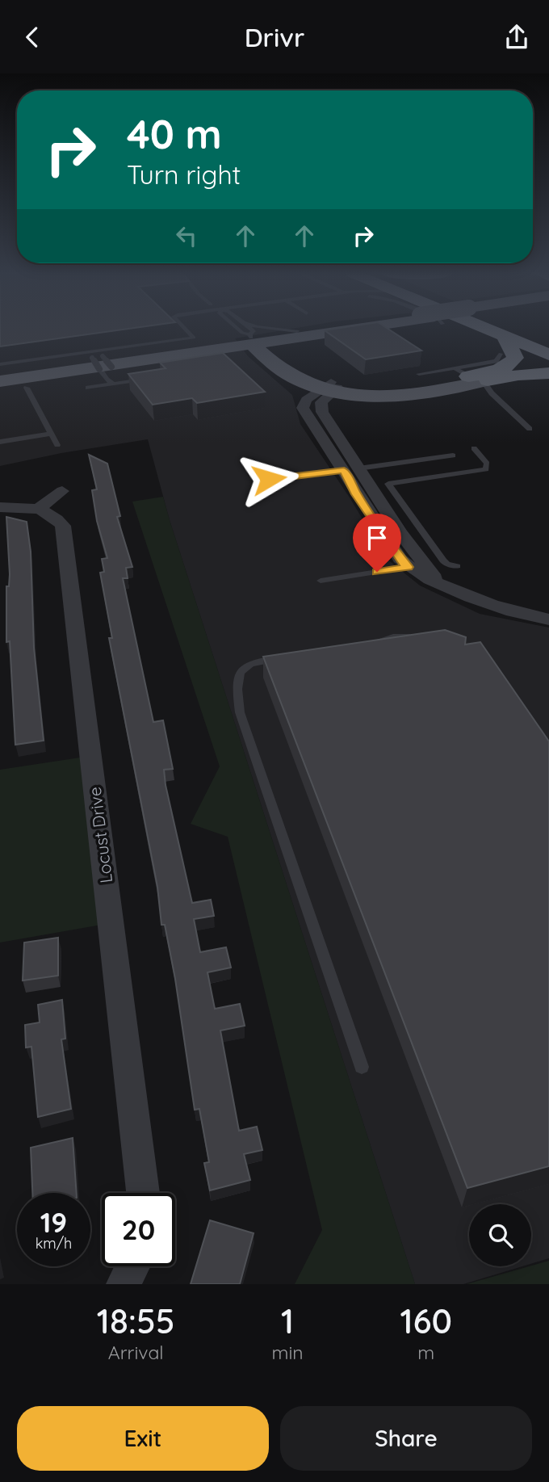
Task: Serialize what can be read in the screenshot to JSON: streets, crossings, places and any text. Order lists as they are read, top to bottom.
{
  "streets": {
    "street": ["Locust Drive"]
  },
  "page": {
    "header": "Drivr",
    "turn": ["40 m", "Turn right"],
    "speed": "19 km/h",
    "limit": "20",
    "eta": [
      "18:55",
      "Arrival",
      "1",
      "min",
      "160",
      "m"
    ],
    "buttons": ["Exit", "Share"]
  }
}
